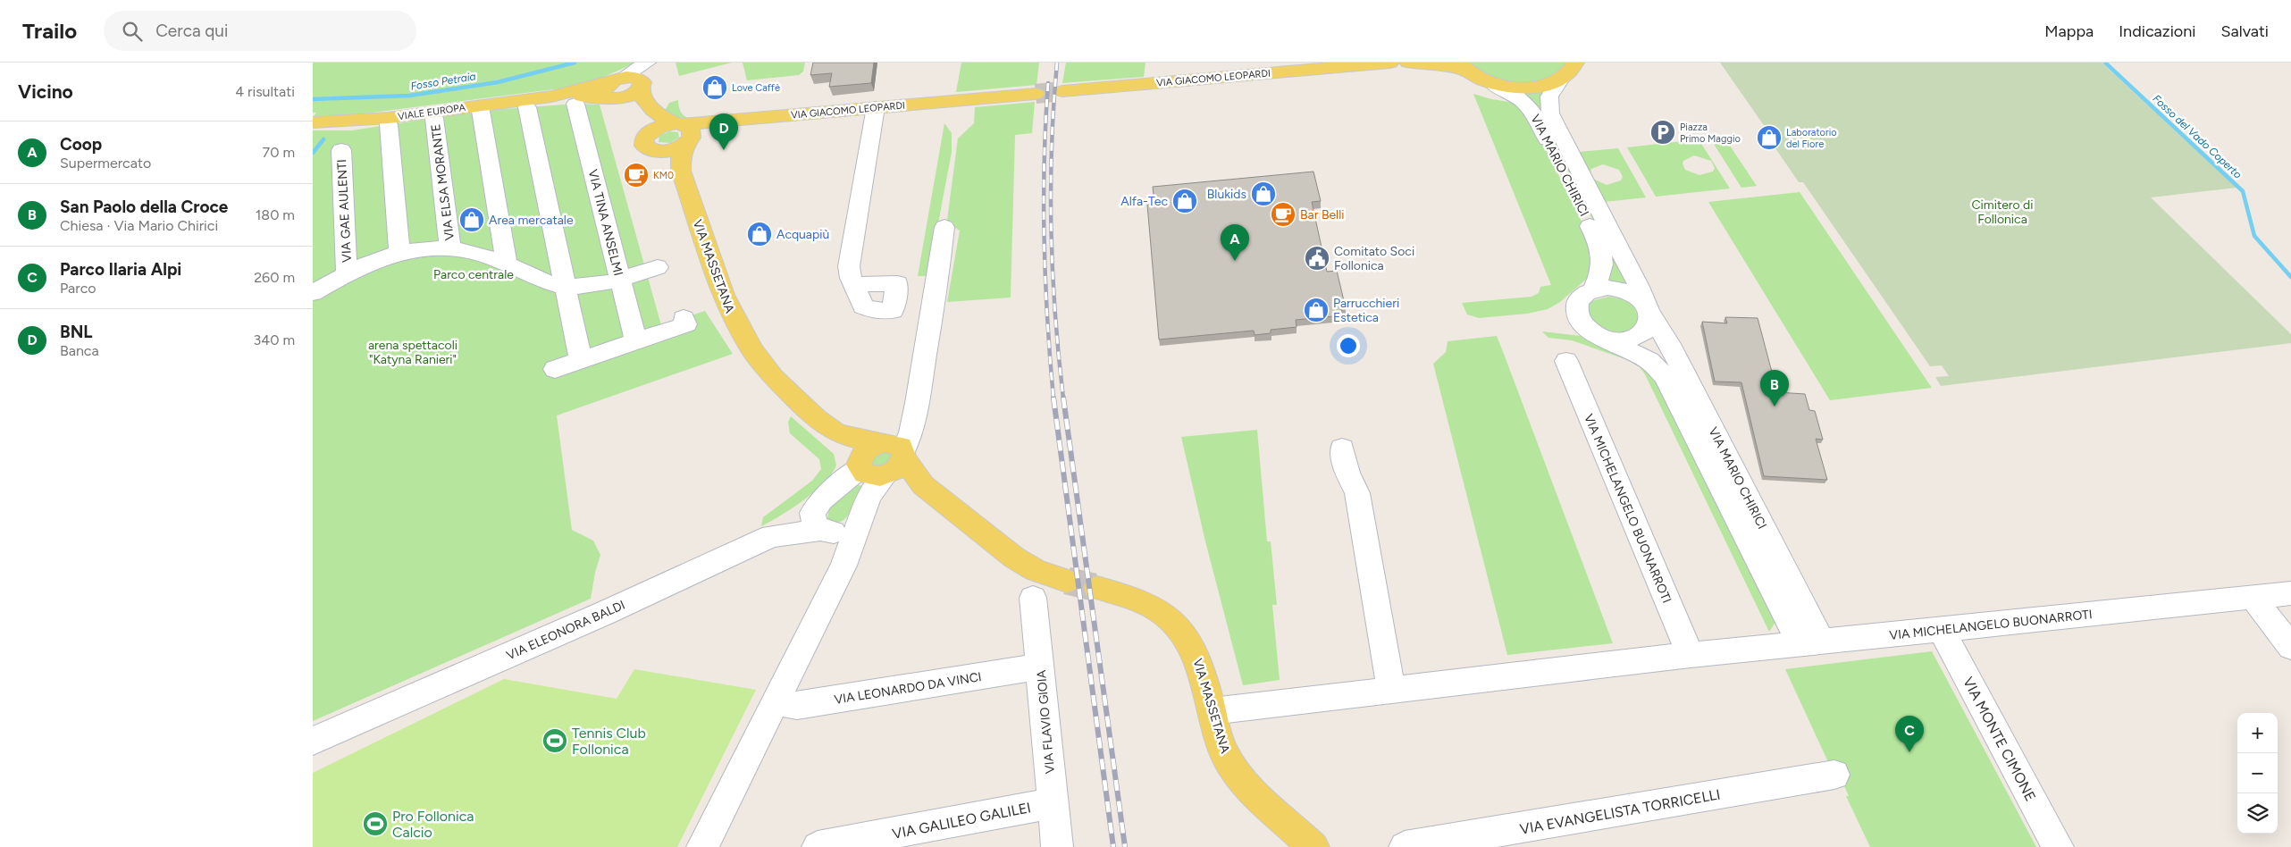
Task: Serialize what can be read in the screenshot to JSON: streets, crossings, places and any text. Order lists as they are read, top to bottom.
{
  "streets": {
    "main road": ["VIA GIACOMO LEOPARDI", "VIALE EUROPA", "VIA MASSETANA"],
    "street": [
      "VIA MARIO CHIRICI",
      "VIA ELSA MORANTE",
      "VIA GAE AULENTI",
      "VIA TINA ANSELMI",
      "VIA MICHELANGELO BUONARROTI",
      "VIA ELEONORA BALDI",
      "VIA LEONARDO DA VINCI",
      "VIA FLAVIO GIOIA",
      "VIA MONTE CIMONE",
      "VIA EVANGELISTA TORRICELLI",
      "VIA GALILEO GALILEI"
    ]
  },
  "crossings": [
    ["VIA GIACOMO LEOPARDI", "VIA MASSETANA"],
    ["VIA MARIO CHIRICI", "VIA MICHELANGELO BUONARROTI"],
    ["VIA MASSETANA", "VIA MICHELANGELO BUONARROTI"],
    ["VIA MICHELANGELO BUONARROTI", "VIA MONTE CIMONE"],
    ["VIA LEONARDO DA VINCI", "VIA FLAVIO GIOIA"],
    ["VIA FLAVIO GIOIA", "VIA GALILEO GALILEI"]
  ],
  "water": ["Fosso Petraia", "Fosso del Vado Coperto"],
  "parks": ["Cimitero di Follonica", "Parco centrale", "arena spettacoli \"Katyna Ranieri\""],
  "places": {
    "shop": [
      "Love Caffè",
      "Laboratorio del Fiore",
      "Blukids",
      "Alfa-Tec",
      "Area mercatale",
      "Acquapiù",
      "Parrucchieri Estetica"
    ],
    "parking": ["Piazza Primo Maggio"],
    "cafe": ["KM0", "Bar Belli"],
    "public building": ["Comitato Soci Follonica"],
    "sports": ["Tennis Club Follonica", "Pro Follonica Calcio"]
  },
  "page": {
    "header": "Trailo",
    "search": "Cerca qui",
    "nav": ["Mappa", "Indicazioni", "Salvati"],
    "heading": ["Vicino", "4 risultati"],
    "pins": [
      "D",
      "A",
      "B",
      "C"
    ],
    "list": [
      {
        "mark": "A",
        "name": "Coop",
        "note": "Supermercato",
        "value": "70 m"
      },
      {
        "mark": "B",
        "name": "San Paolo della Croce",
        "note": "Chiesa · Via Mario Chirici",
        "value": "180 m"
      },
      {
        "mark": "C",
        "name": "Parco Ilaria Alpi",
        "note": "Parco",
        "value": "260 m"
      },
      {
        "mark": "D",
        "name": "BNL",
        "note": "Banca",
        "value": "340 m"
      }
    ],
    "map_buttons": ["+", "−"]
  }
}
